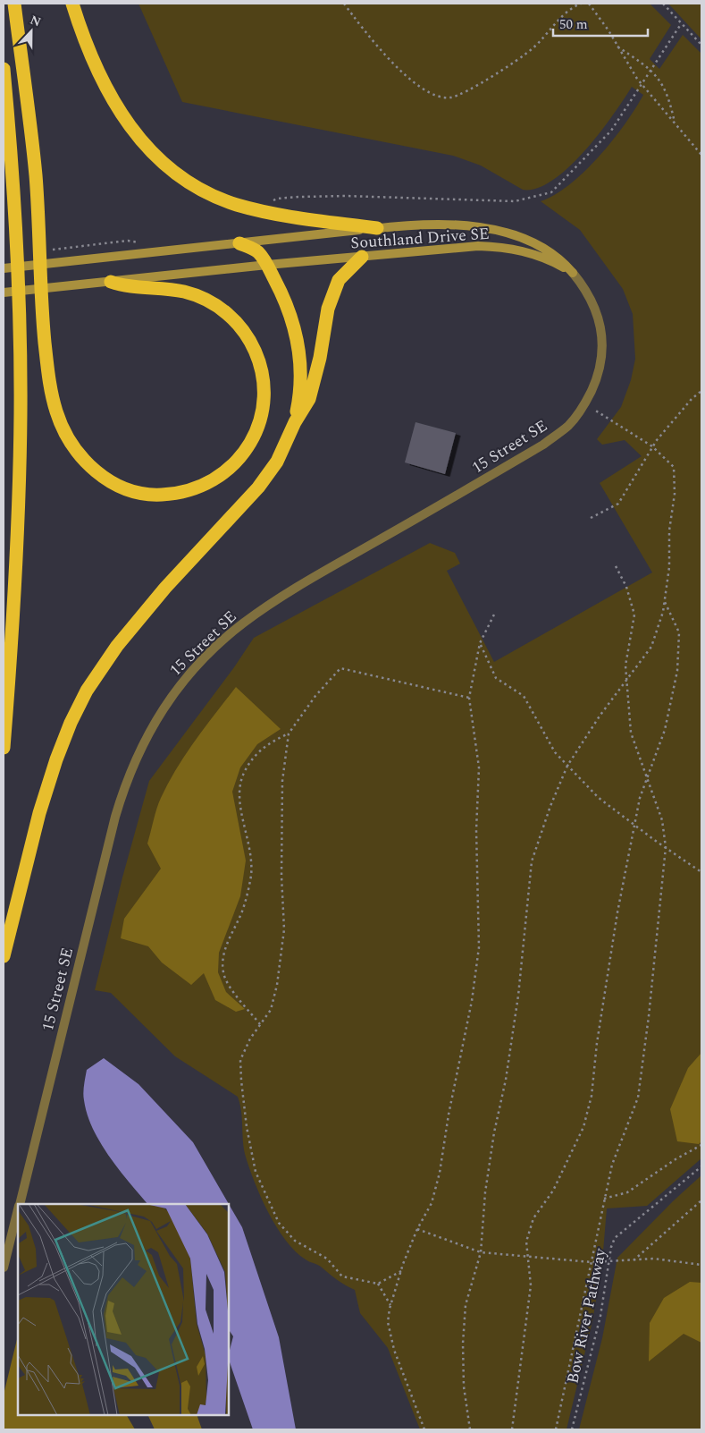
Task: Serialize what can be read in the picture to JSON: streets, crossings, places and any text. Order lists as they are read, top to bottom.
{
  "streets": {
    "main road": ["Southland Drive SE"],
    "street": ["15 Street SE"],
    "path": ["Bow River Pathway"]
  },
  "crossings": [
    ["Southland Drive SE", "15 Street SE"]
  ],
  "scale_bar": "50 m",
  "north": "top"
}
